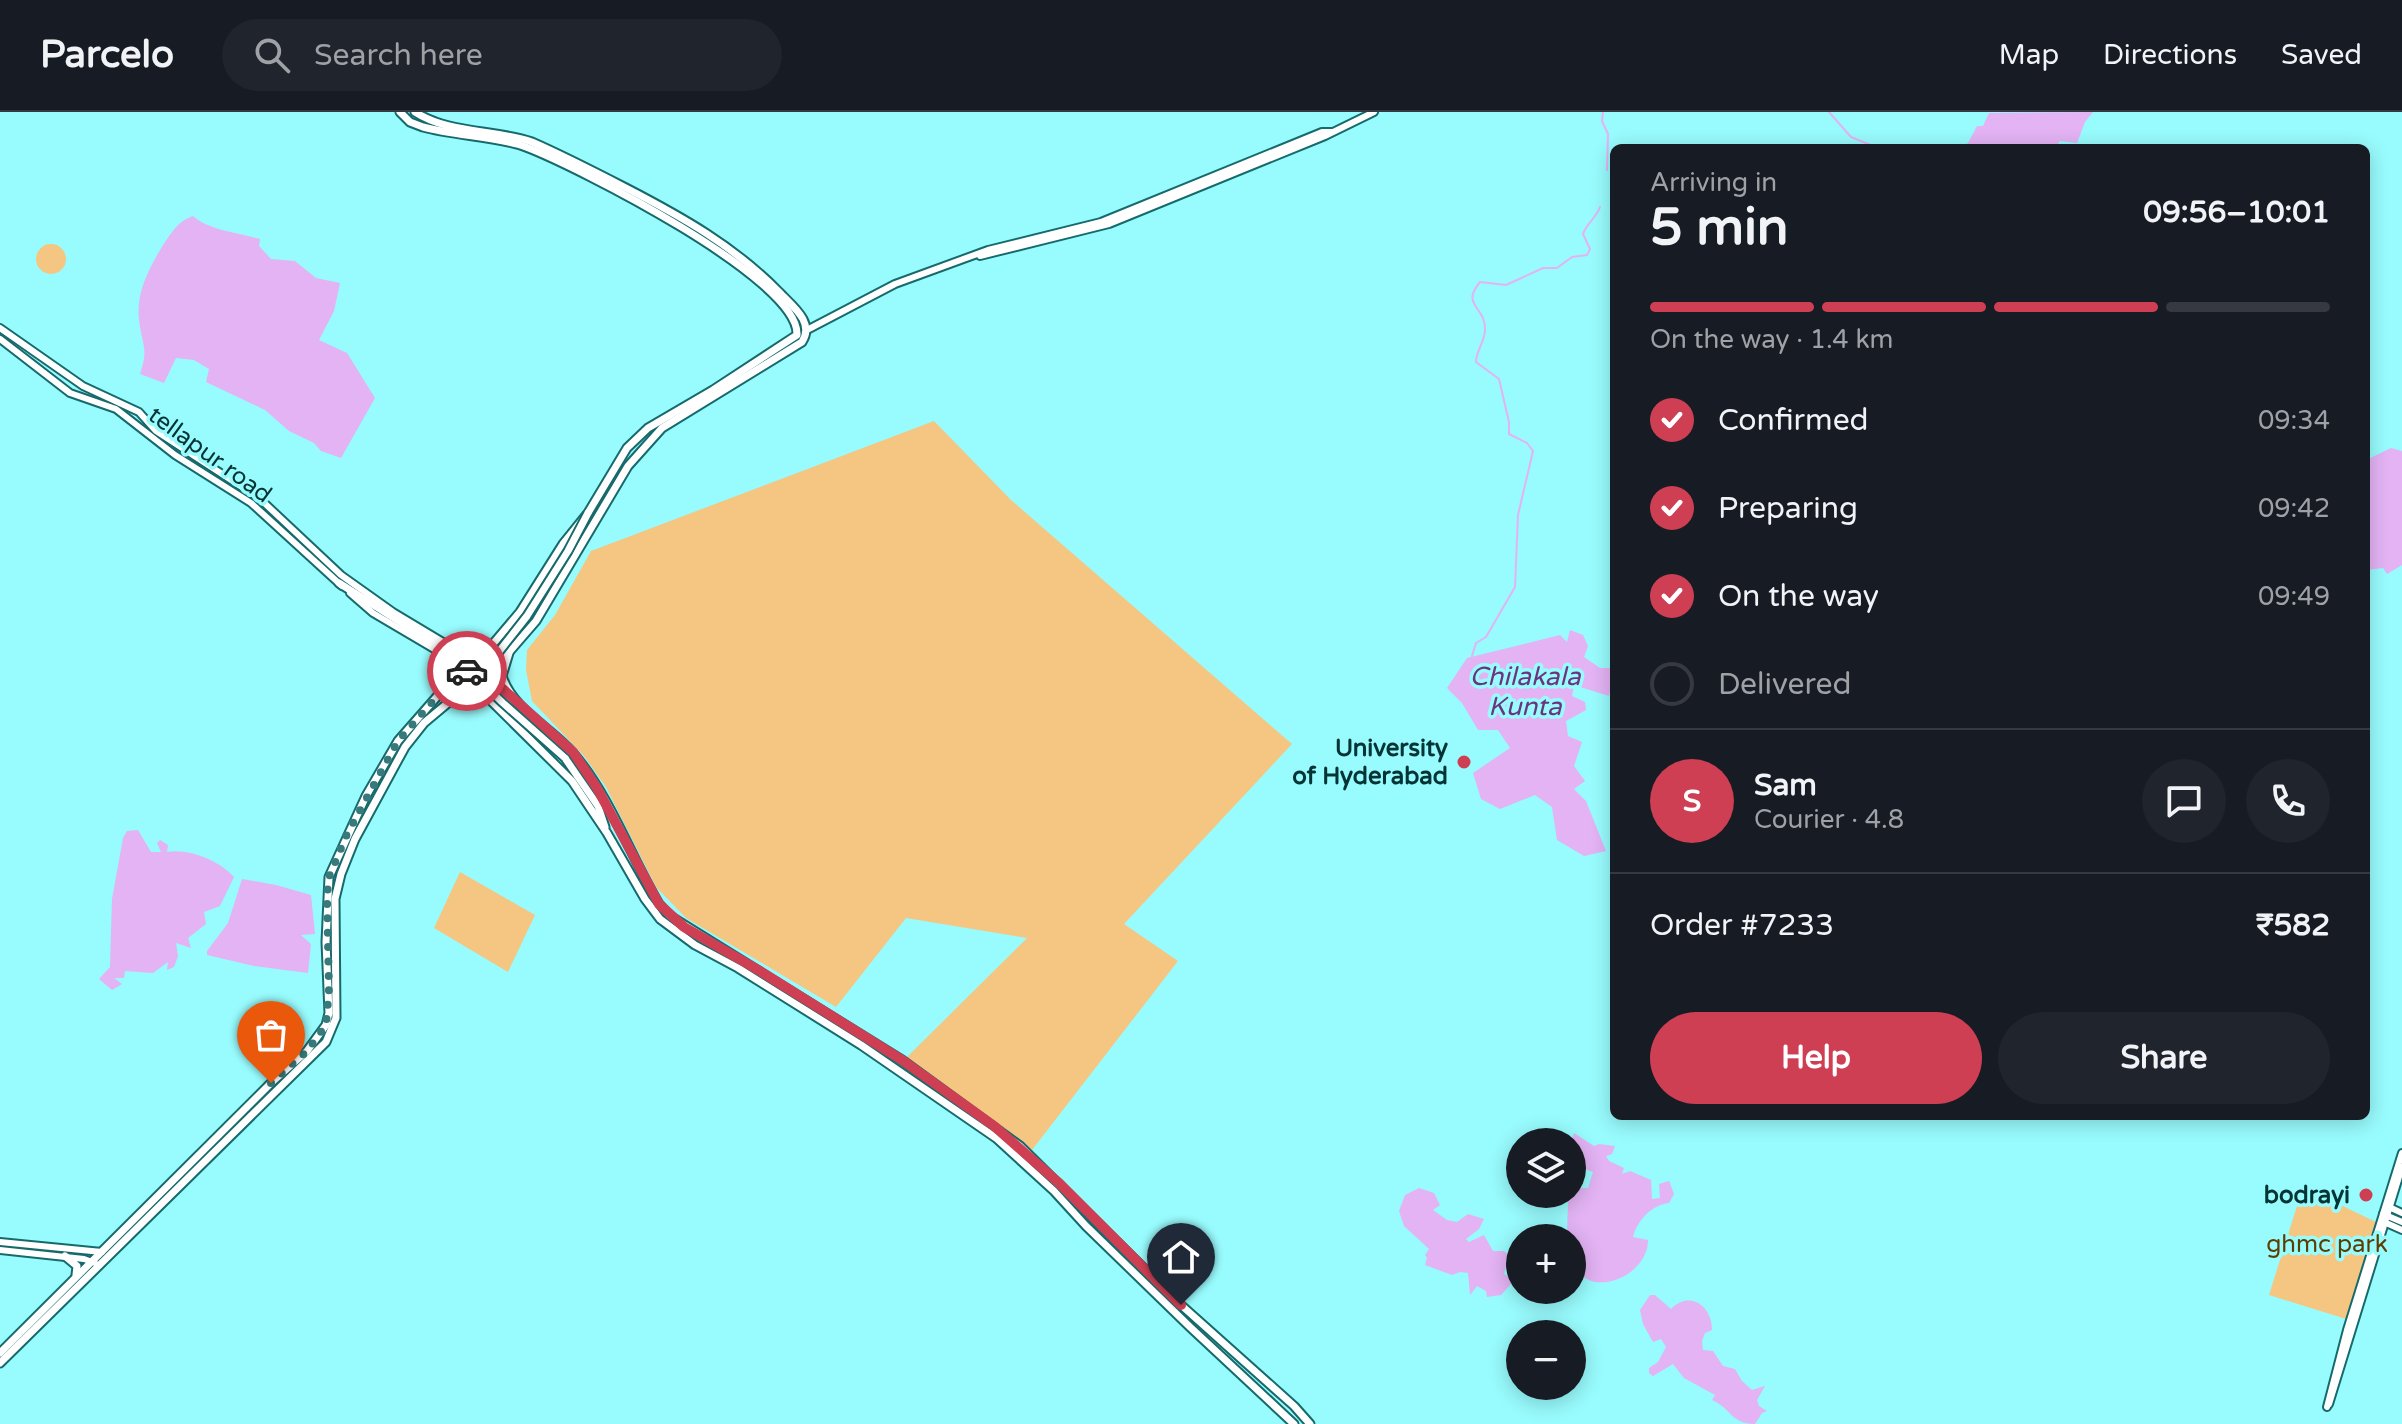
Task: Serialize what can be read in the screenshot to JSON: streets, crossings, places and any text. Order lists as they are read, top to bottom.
{
  "streets": {
    "street": ["tellapur road"]
  },
  "water": ["Chilakala Kunta"],
  "parks": ["ghmc park"],
  "places": ["University of Hyderabad", "bodrayi"],
  "page": {
    "header": "Parcelo",
    "search": "Search here",
    "nav": ["Map", "Directions", "Saved"],
    "heading": ["5 min", "Arriving in", "09:56–10:01"],
    "panel": [
      "Sam",
      "Courier · 4.8",
      "Order #7233",
      "₹582"
    ],
    "bar": "On the way · 1.4 km",
    "list": [
      ["Confirmed", "09:34"],
      ["Preparing", "09:42"],
      ["On the way", "09:49"],
      "Delivered"
    ],
    "round": "S",
    "buttons": ["Help", "Share"],
    "map_buttons": ["+", "−"]
  }
}
